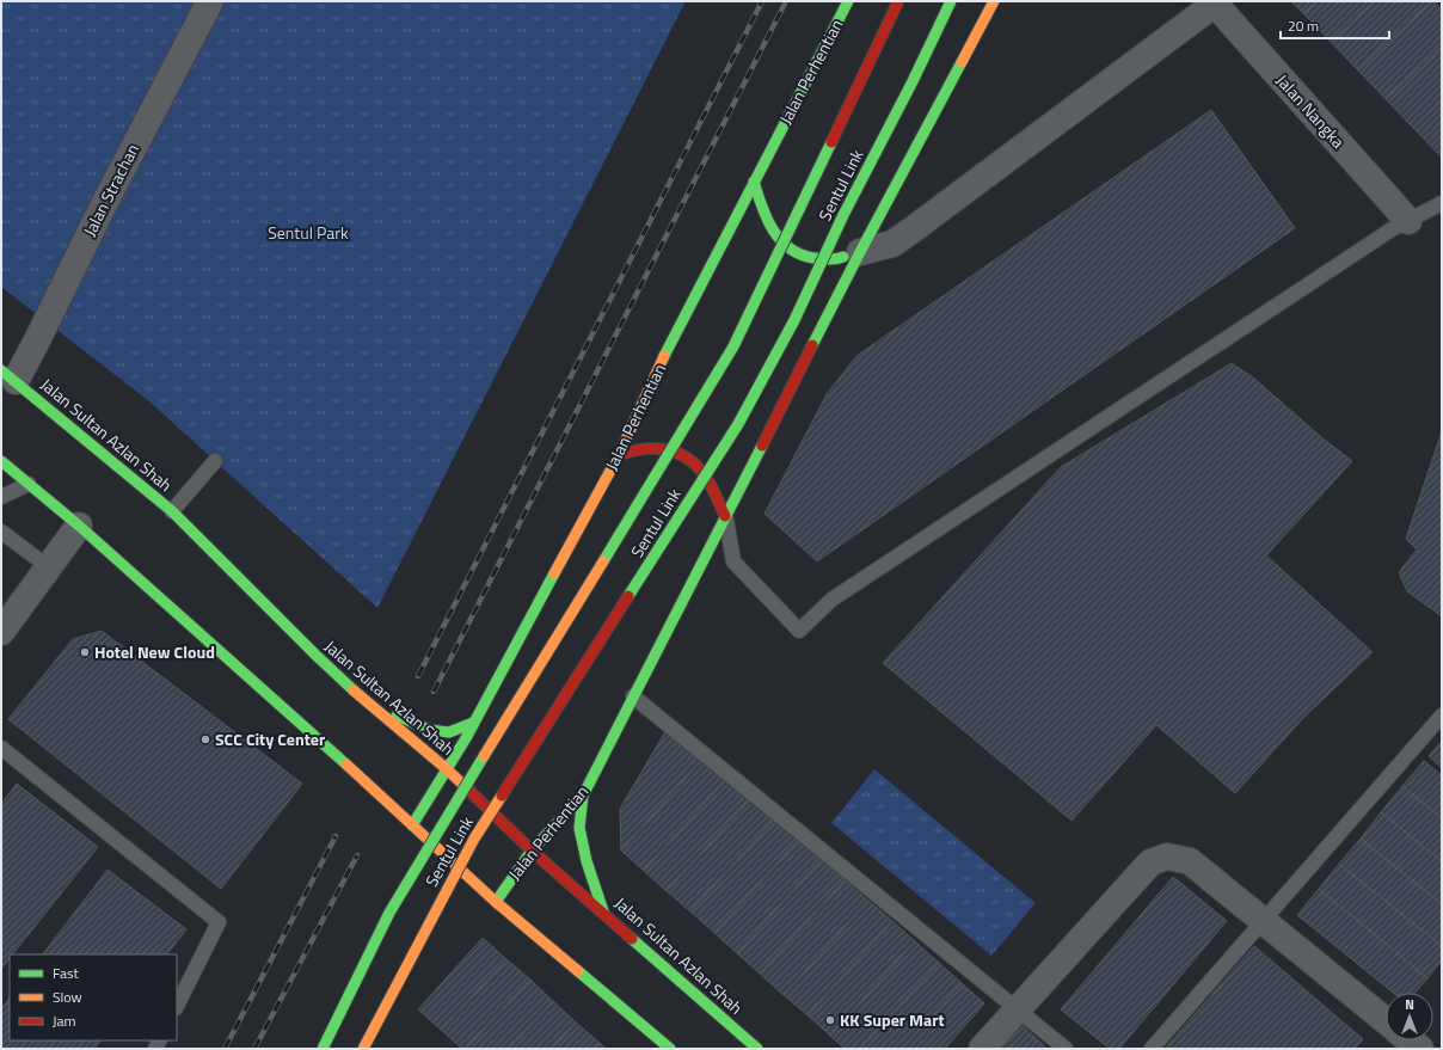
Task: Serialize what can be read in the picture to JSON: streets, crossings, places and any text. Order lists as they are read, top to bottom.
{
  "streets": {
    "main road": ["Jalan Perhentian", "Sentul Link", "Jalan Sultan Azlan Shah"],
    "street": ["Jalan Nangka", "Jalan Strachan"]
  },
  "crossings": [
    ["Jalan Perhentian", "Jalan Sultan Azlan Shah"],
    ["Jalan Strachan", "Jalan Sultan Azlan Shah"]
  ],
  "parks": ["Sentul Park"],
  "places": ["Hotel New Cloud", "SCC City Center", "KK Super Mart"],
  "legend": ["Fast", "Slow", "Jam"],
  "scale_bar": "20 m",
  "north": "top"
}
